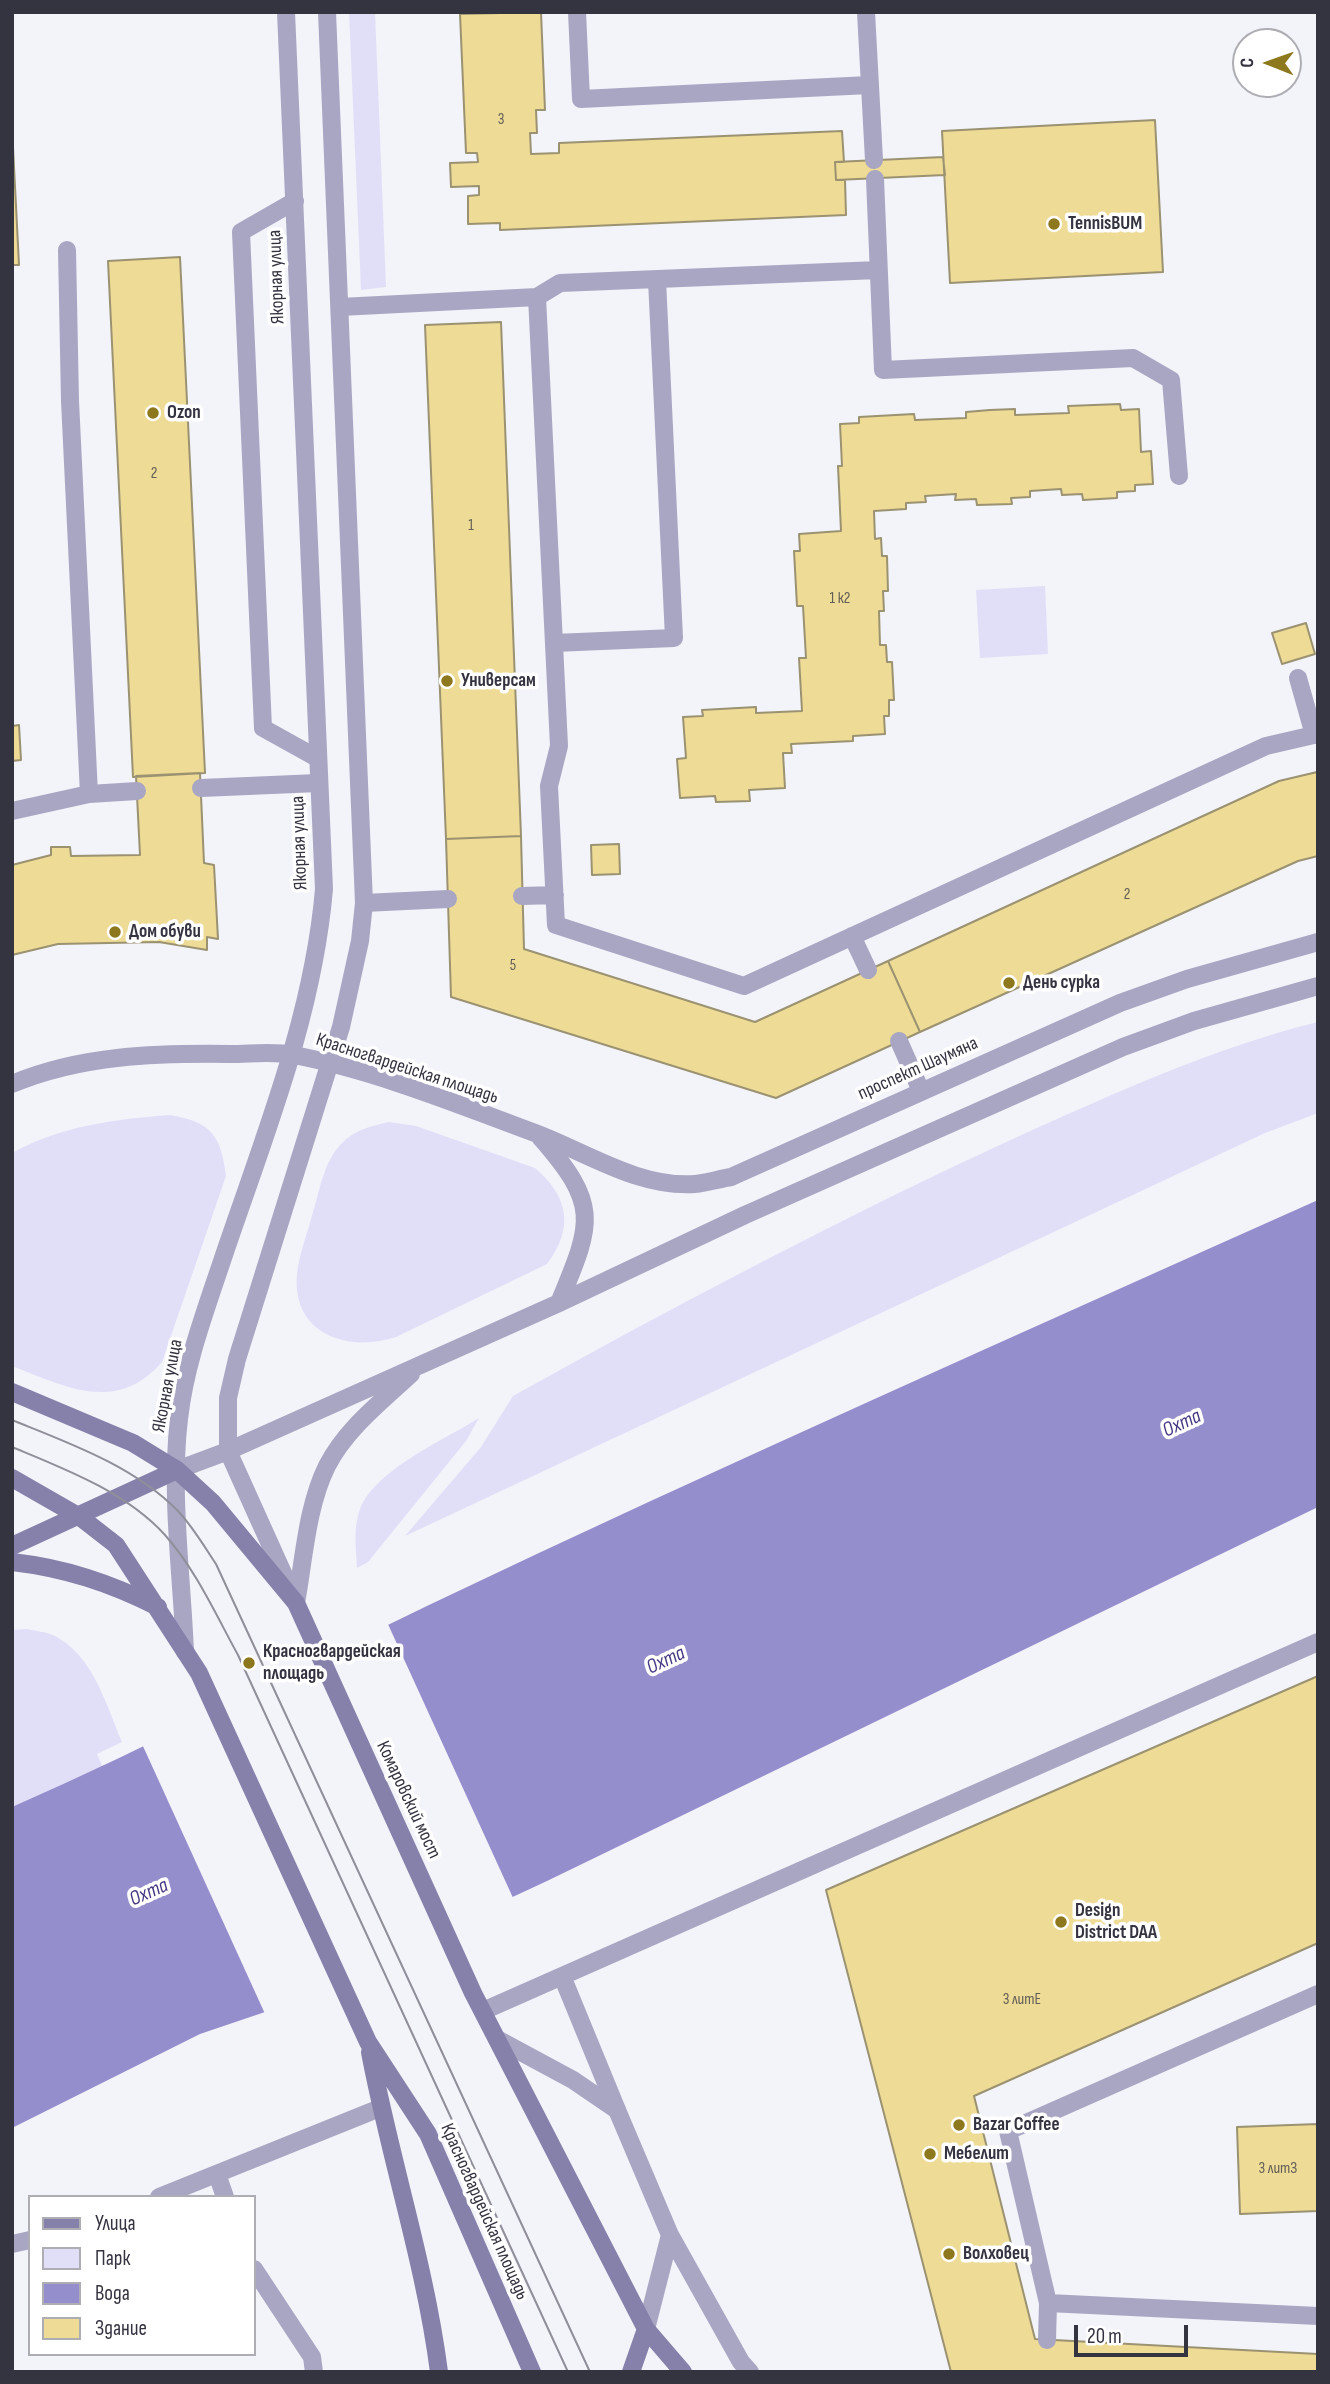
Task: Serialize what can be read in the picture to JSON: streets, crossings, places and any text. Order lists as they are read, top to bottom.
{
  "streets": {
    "main road": ["Красногвардейская площадь", "Комаровский мост"],
    "street": ["Якорная улица", "проспект Шаумяна"]
  },
  "crossings": [
    ["Якорная улица", "Красногвардейская площадь"],
    ["Якорная улица", "Комаровский мост"],
    ["Красногвардейская площадь", "проспект Шаумяна"]
  ],
  "water": ["Охта"],
  "places": [
    "TennisBUM",
    "Ozon",
    "Универсам",
    "Дом обуви",
    "День сурка",
    "Красногвардейская площадь",
    "Design District DAA",
    "Bazar Coffee",
    "Мебелит",
    "Волховец"
  ],
  "house_numbers": [
    "3",
    "2",
    "1",
    "1 к2",
    "2",
    "5",
    "3 литЕ",
    "3 литЗ"
  ],
  "legend": [
    "Улица",
    "Парк",
    "Вода",
    "Здание"
  ],
  "scale_bar": "20 m",
  "north": "left"
}
